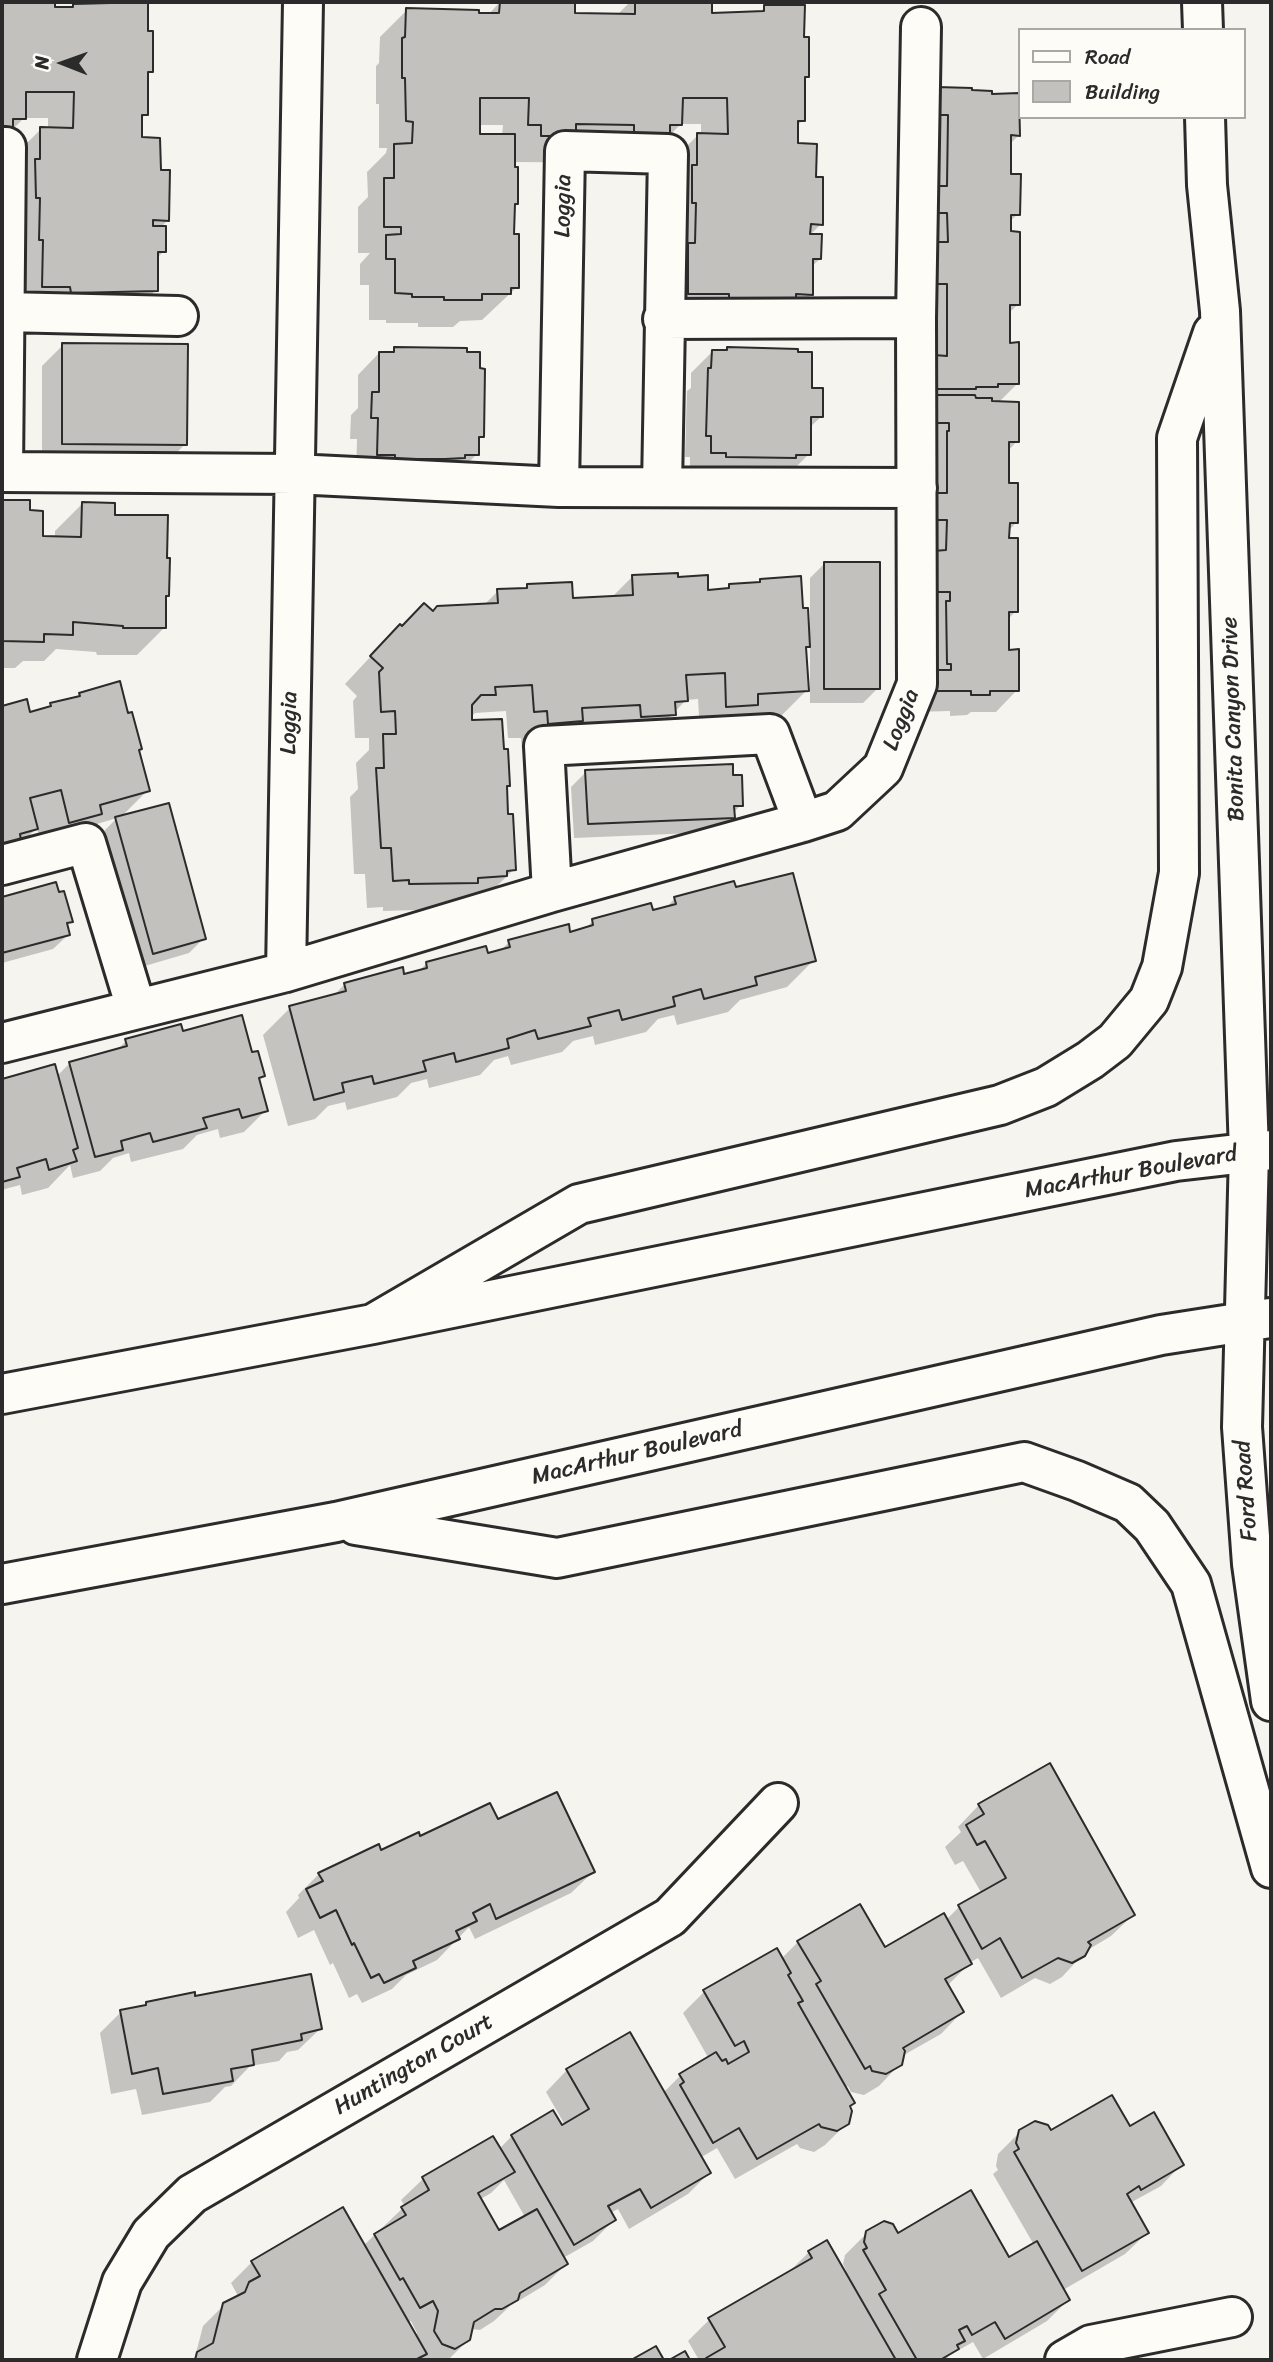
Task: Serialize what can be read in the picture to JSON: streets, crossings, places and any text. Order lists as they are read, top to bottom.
{
  "streets": {
    "main road": [
      "Loggia",
      "Bonita Canyon Drive",
      "MacArthur Boulevard",
      "Ford Road",
      "Huntington Court"
    ]
  },
  "crossings": [
    ["Bonita Canyon Drive", "MacArthur Boulevard"],
    ["Bonita Canyon Drive", "Ford Road"],
    ["MacArthur Boulevard", "Ford Road"]
  ],
  "legend": ["Road", "Building"],
  "north": "left"
}
